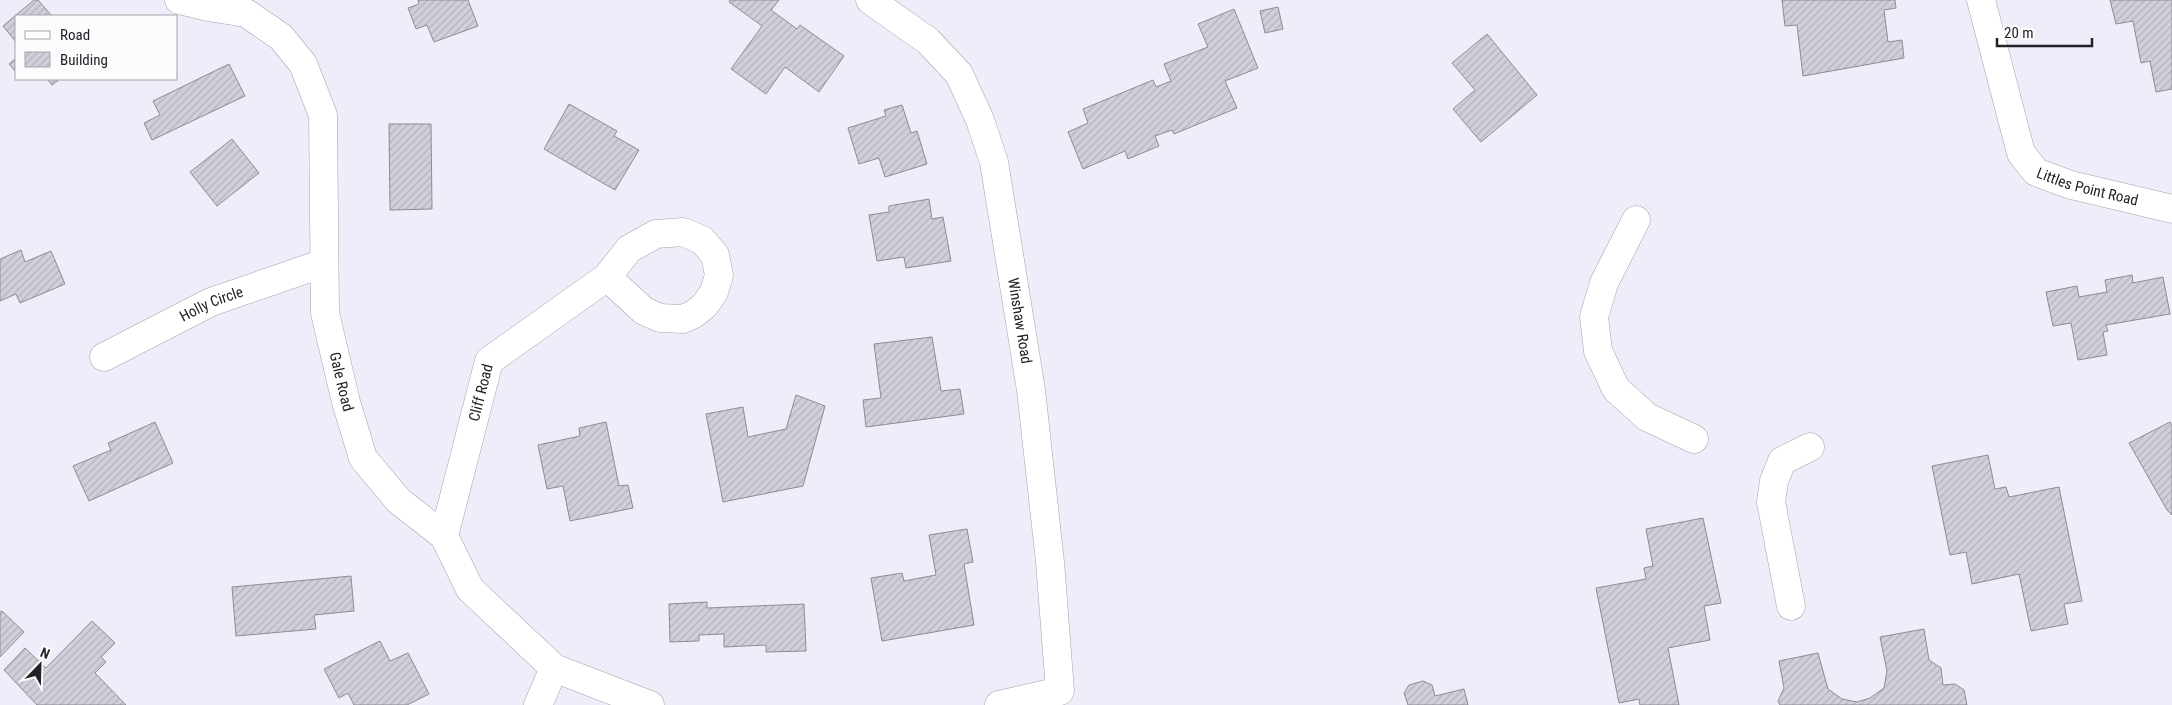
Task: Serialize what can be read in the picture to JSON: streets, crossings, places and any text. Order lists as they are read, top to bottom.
{
  "streets": {
    "street": [
      "Littles Point Road",
      "Holly Circle",
      "Winshaw Road",
      "Gale Road",
      "Cliff Road"
    ]
  },
  "crossings": [
    ["Holly Circle", "Gale Road"],
    ["Gale Road", "Cliff Road"]
  ],
  "legend": ["Road", "Building"],
  "scale_bar": "20 m",
  "north": "top right"
}
